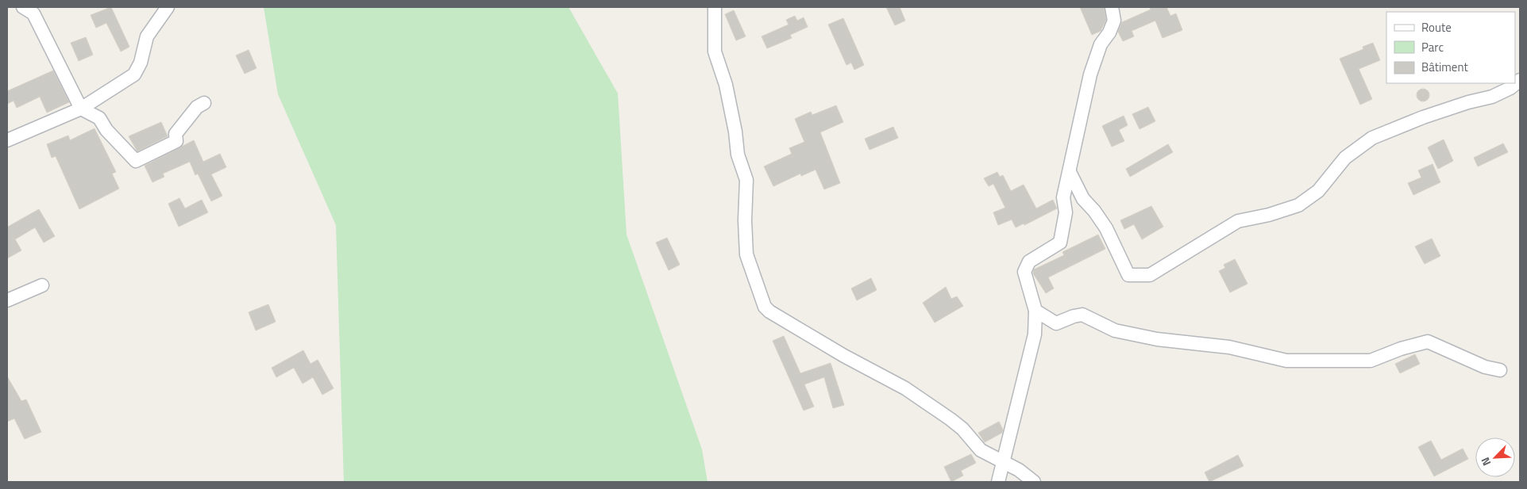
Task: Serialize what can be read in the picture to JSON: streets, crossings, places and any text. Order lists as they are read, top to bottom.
{
  "legend": ["Route", "Parc", "Bâtiment"],
  "north": "bottom left"
}
